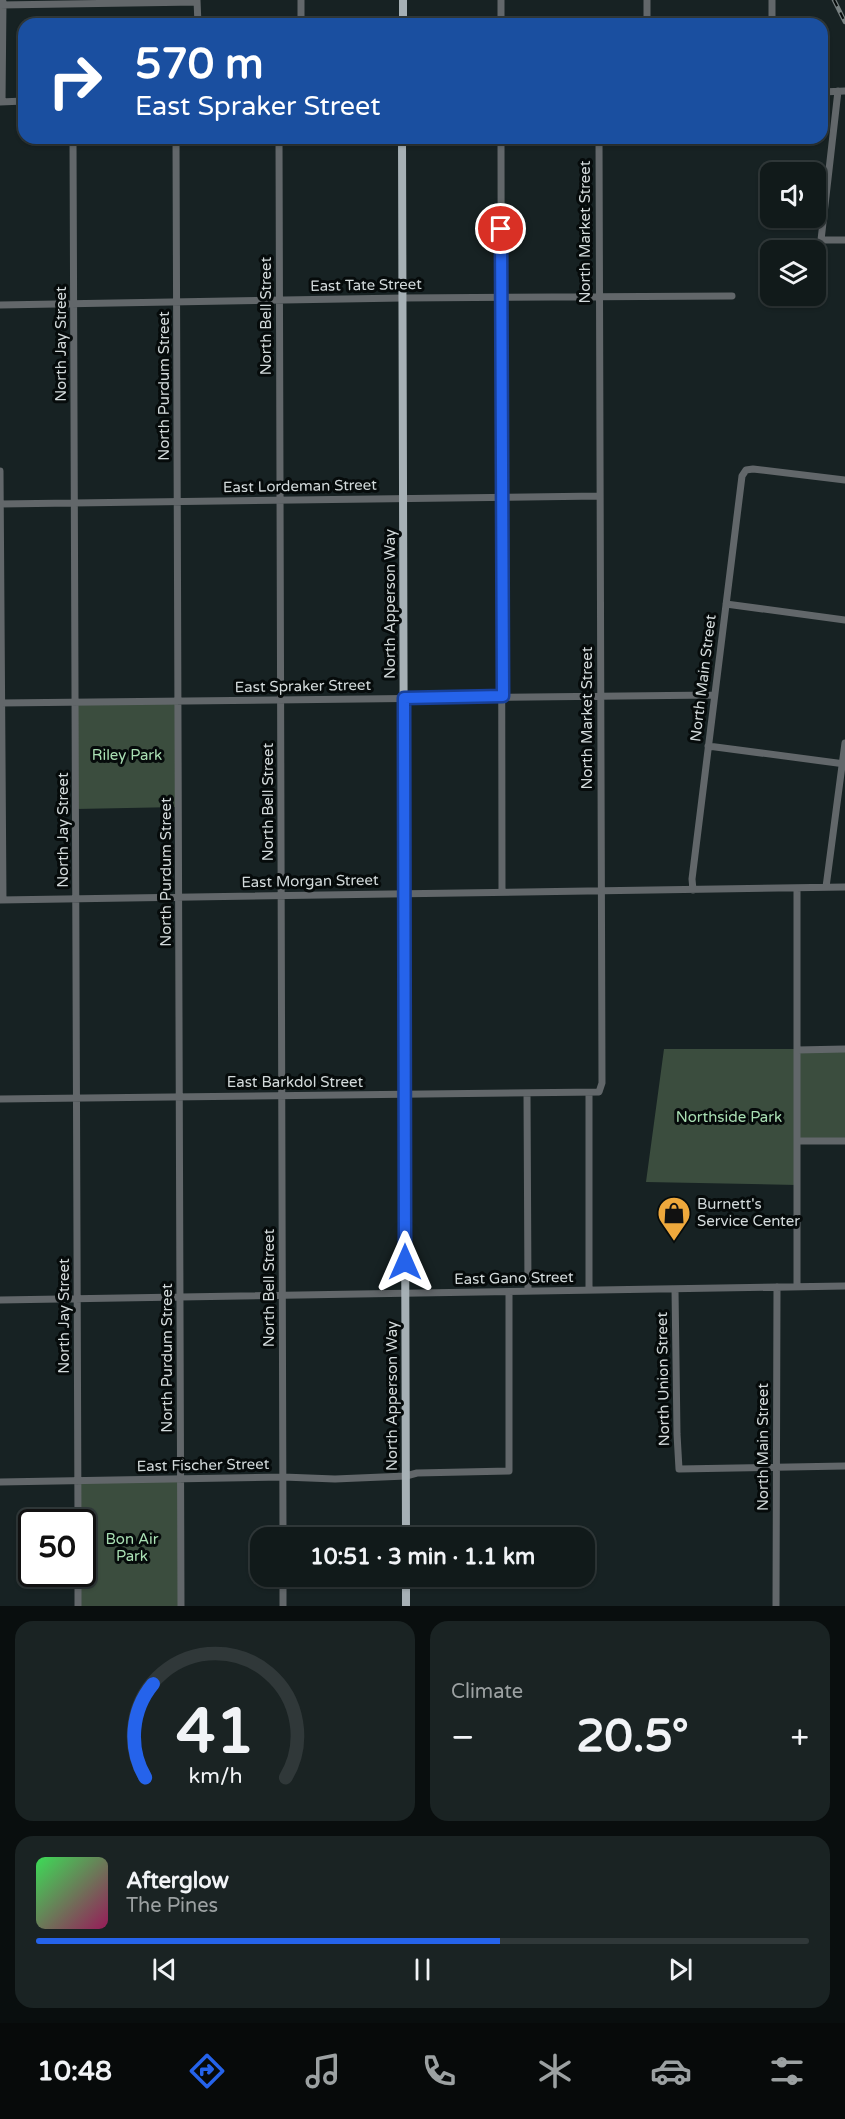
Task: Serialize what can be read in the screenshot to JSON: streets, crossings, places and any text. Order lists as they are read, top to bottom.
{
  "streets": {
    "main road": ["North Apperson Way"],
    "street": [
      "North Market Street",
      "East Tate Street",
      "North Bell Street",
      "North Jay Street",
      "North Purdum Street",
      "East Lordeman Street",
      "North Main Street",
      "East Spraker Street",
      "East Morgan Street",
      "East Barkdol Street",
      "East Gano Street",
      "North Union Street",
      "East Fischer Street"
    ]
  },
  "crossings": [
    ["North Market Street", "East Tate Street"],
    ["North Market Street", "East Lordeman Street"],
    ["North Market Street", "East Spraker Street"],
    ["North Market Street", "East Morgan Street"],
    ["North Market Street", "East Barkdol Street"],
    ["East Tate Street", "North Bell Street"],
    ["East Tate Street", "North Jay Street"],
    ["East Tate Street", "North Purdum Street"],
    ["East Tate Street", "North Apperson Way"],
    ["North Bell Street", "East Lordeman Street"],
    ["North Bell Street", "East Spraker Street"],
    ["North Bell Street", "East Morgan Street"],
    ["North Bell Street", "East Barkdol Street"],
    ["North Bell Street", "East Gano Street"],
    ["North Bell Street", "East Fischer Street"],
    ["North Jay Street", "East Lordeman Street"],
    ["North Jay Street", "East Spraker Street"],
    ["North Jay Street", "East Morgan Street"],
    ["North Jay Street", "East Barkdol Street"],
    ["North Jay Street", "East Gano Street"],
    ["North Jay Street", "East Fischer Street"],
    ["North Purdum Street", "East Lordeman Street"],
    ["North Purdum Street", "East Spraker Street"],
    ["North Purdum Street", "East Morgan Street"],
    ["North Purdum Street", "East Barkdol Street"],
    ["North Purdum Street", "East Gano Street"],
    ["North Purdum Street", "East Fischer Street"],
    ["East Lordeman Street", "North Apperson Way"],
    ["North Apperson Way", "East Spraker Street"],
    ["North Apperson Way", "East Morgan Street"],
    ["North Apperson Way", "East Barkdol Street"],
    ["North Apperson Way", "East Gano Street"],
    ["North Apperson Way", "East Fischer Street"],
    ["North Main Street", "East Spraker Street"],
    ["North Main Street", "East Morgan Street"],
    ["North Main Street", "East Gano Street"],
    ["North Main Street", "North Union Street"],
    ["East Gano Street", "North Union Street"],
    ["East Gano Street", "East Fischer Street"]
  ],
  "parks": ["Riley Park", "Northside Park", "Bon Air Park"],
  "places": {
    "shop": ["Burnett's Service Center"]
  },
  "page": {
    "turn": ["570 m", "East Spraker Street"],
    "limit": "50",
    "trip": "10:51 · 3 min · 1.1 km",
    "tile": "Climate",
    "heat": ["−", "20.5°", "+"],
    "song": ["Afterglow", "The Pines"],
    "tabs": "10:48",
    "gauge": ["41", "km/h"]
  }
}
